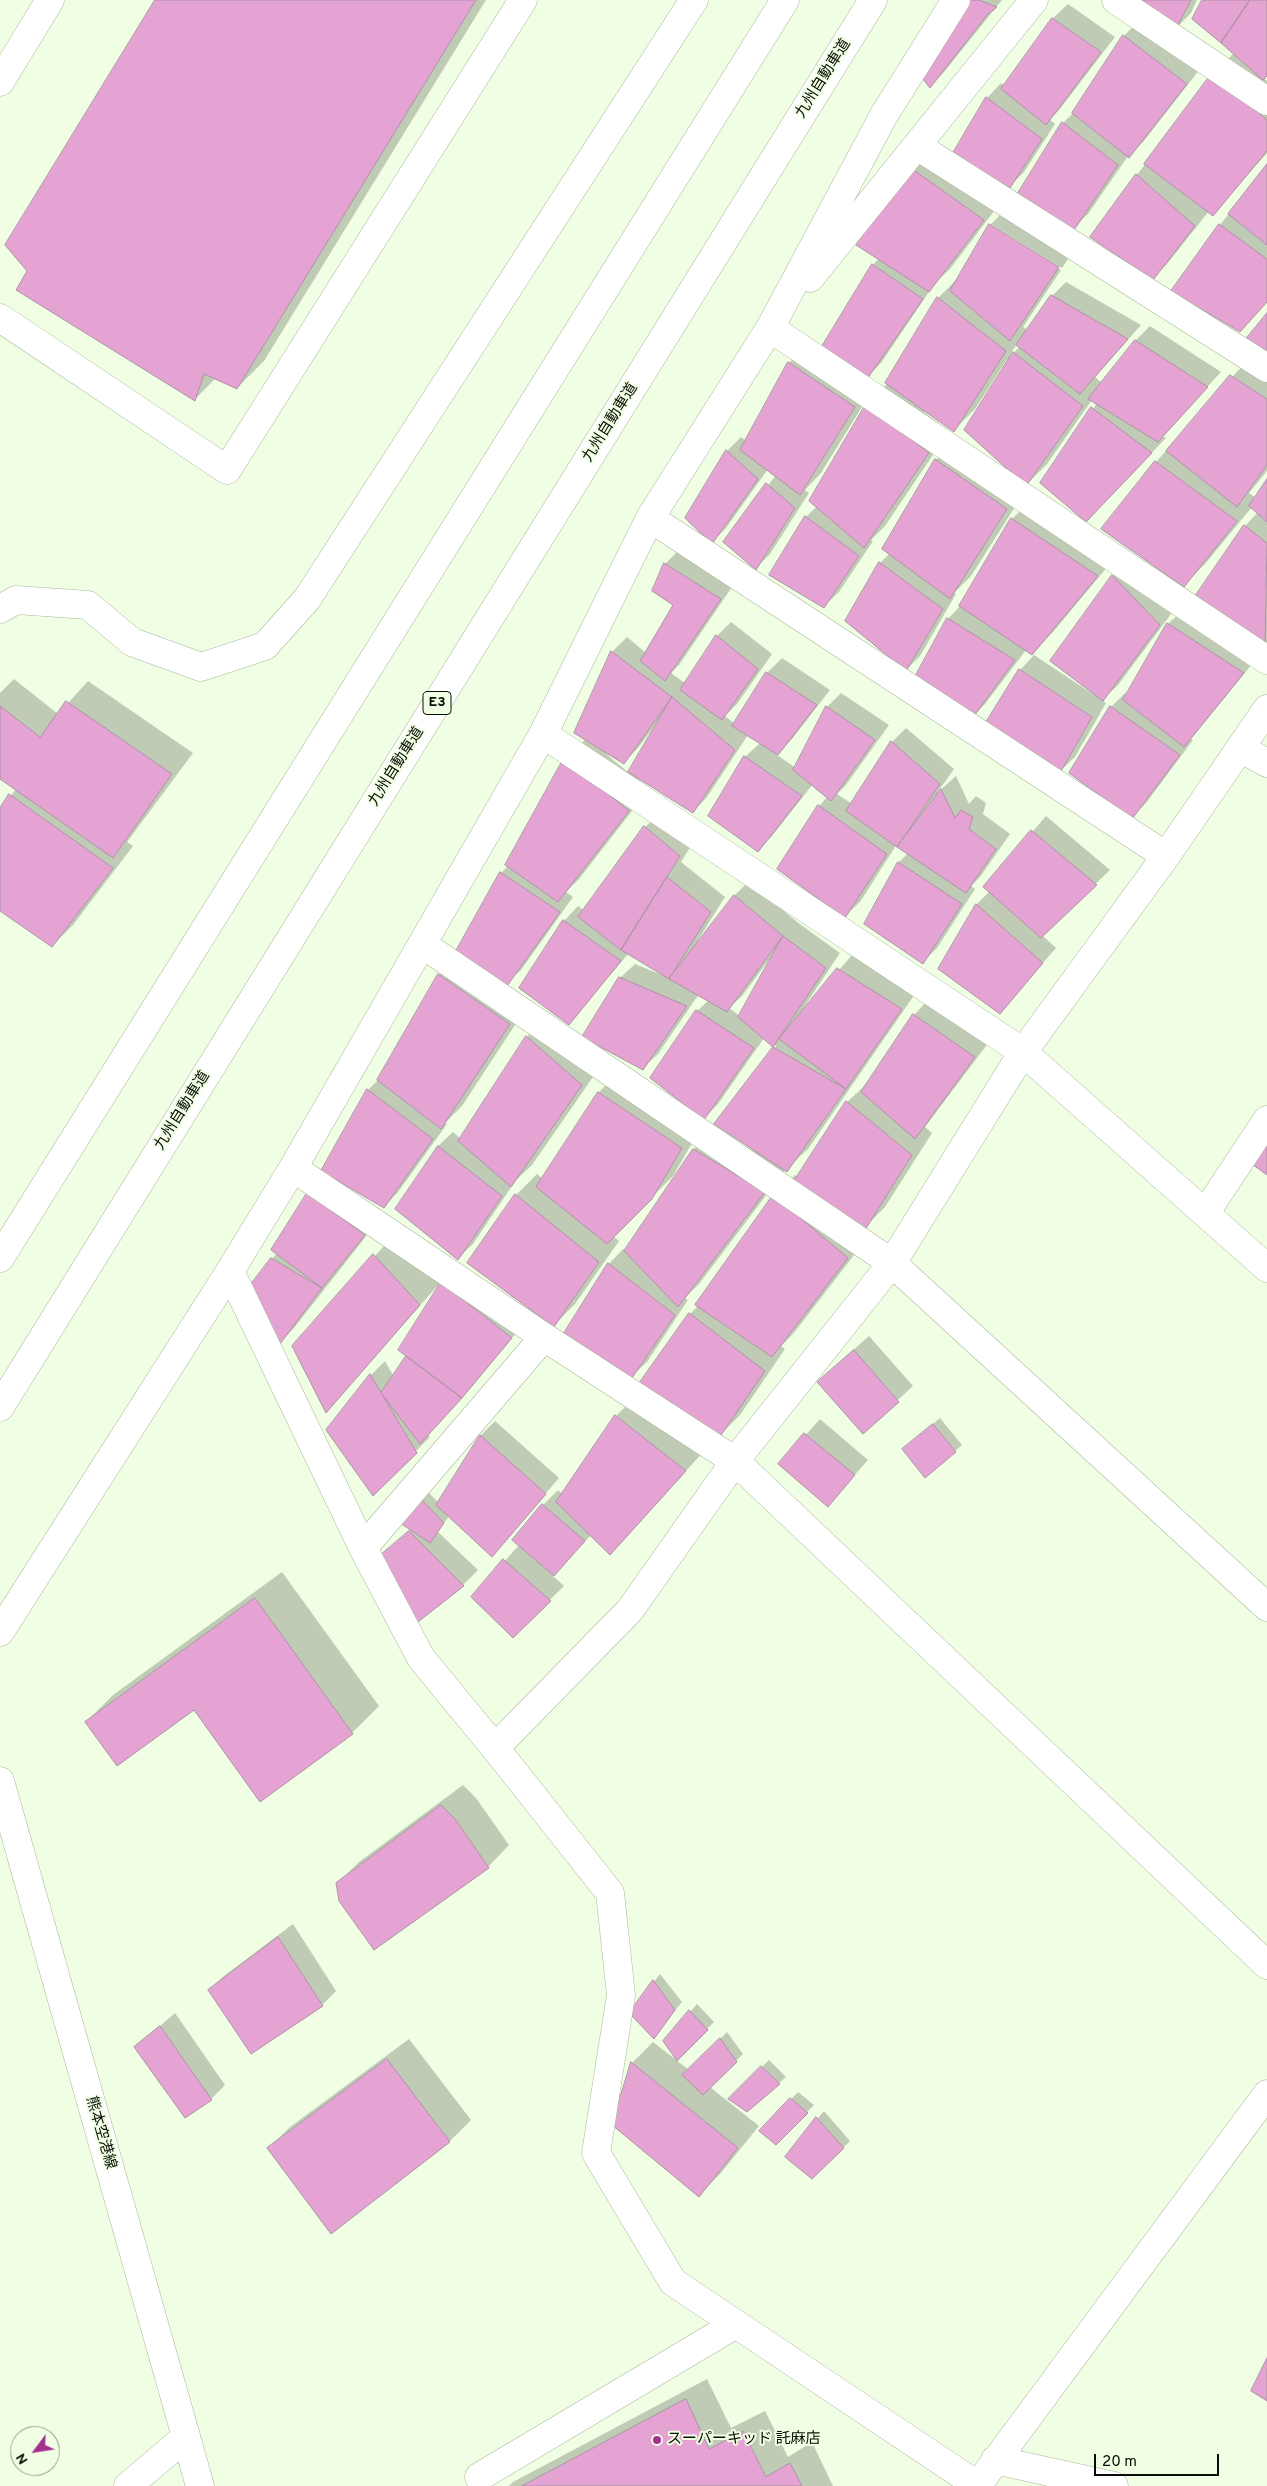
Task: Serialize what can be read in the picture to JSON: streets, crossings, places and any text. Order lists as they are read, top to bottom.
{
  "streets": {
    "main road": ["九州自動車道", "E3", "熊本空港線"]
  },
  "places": ["スーパーキッド 託麻店"],
  "scale_bar": "20 m",
  "north": "bottom left"
}
